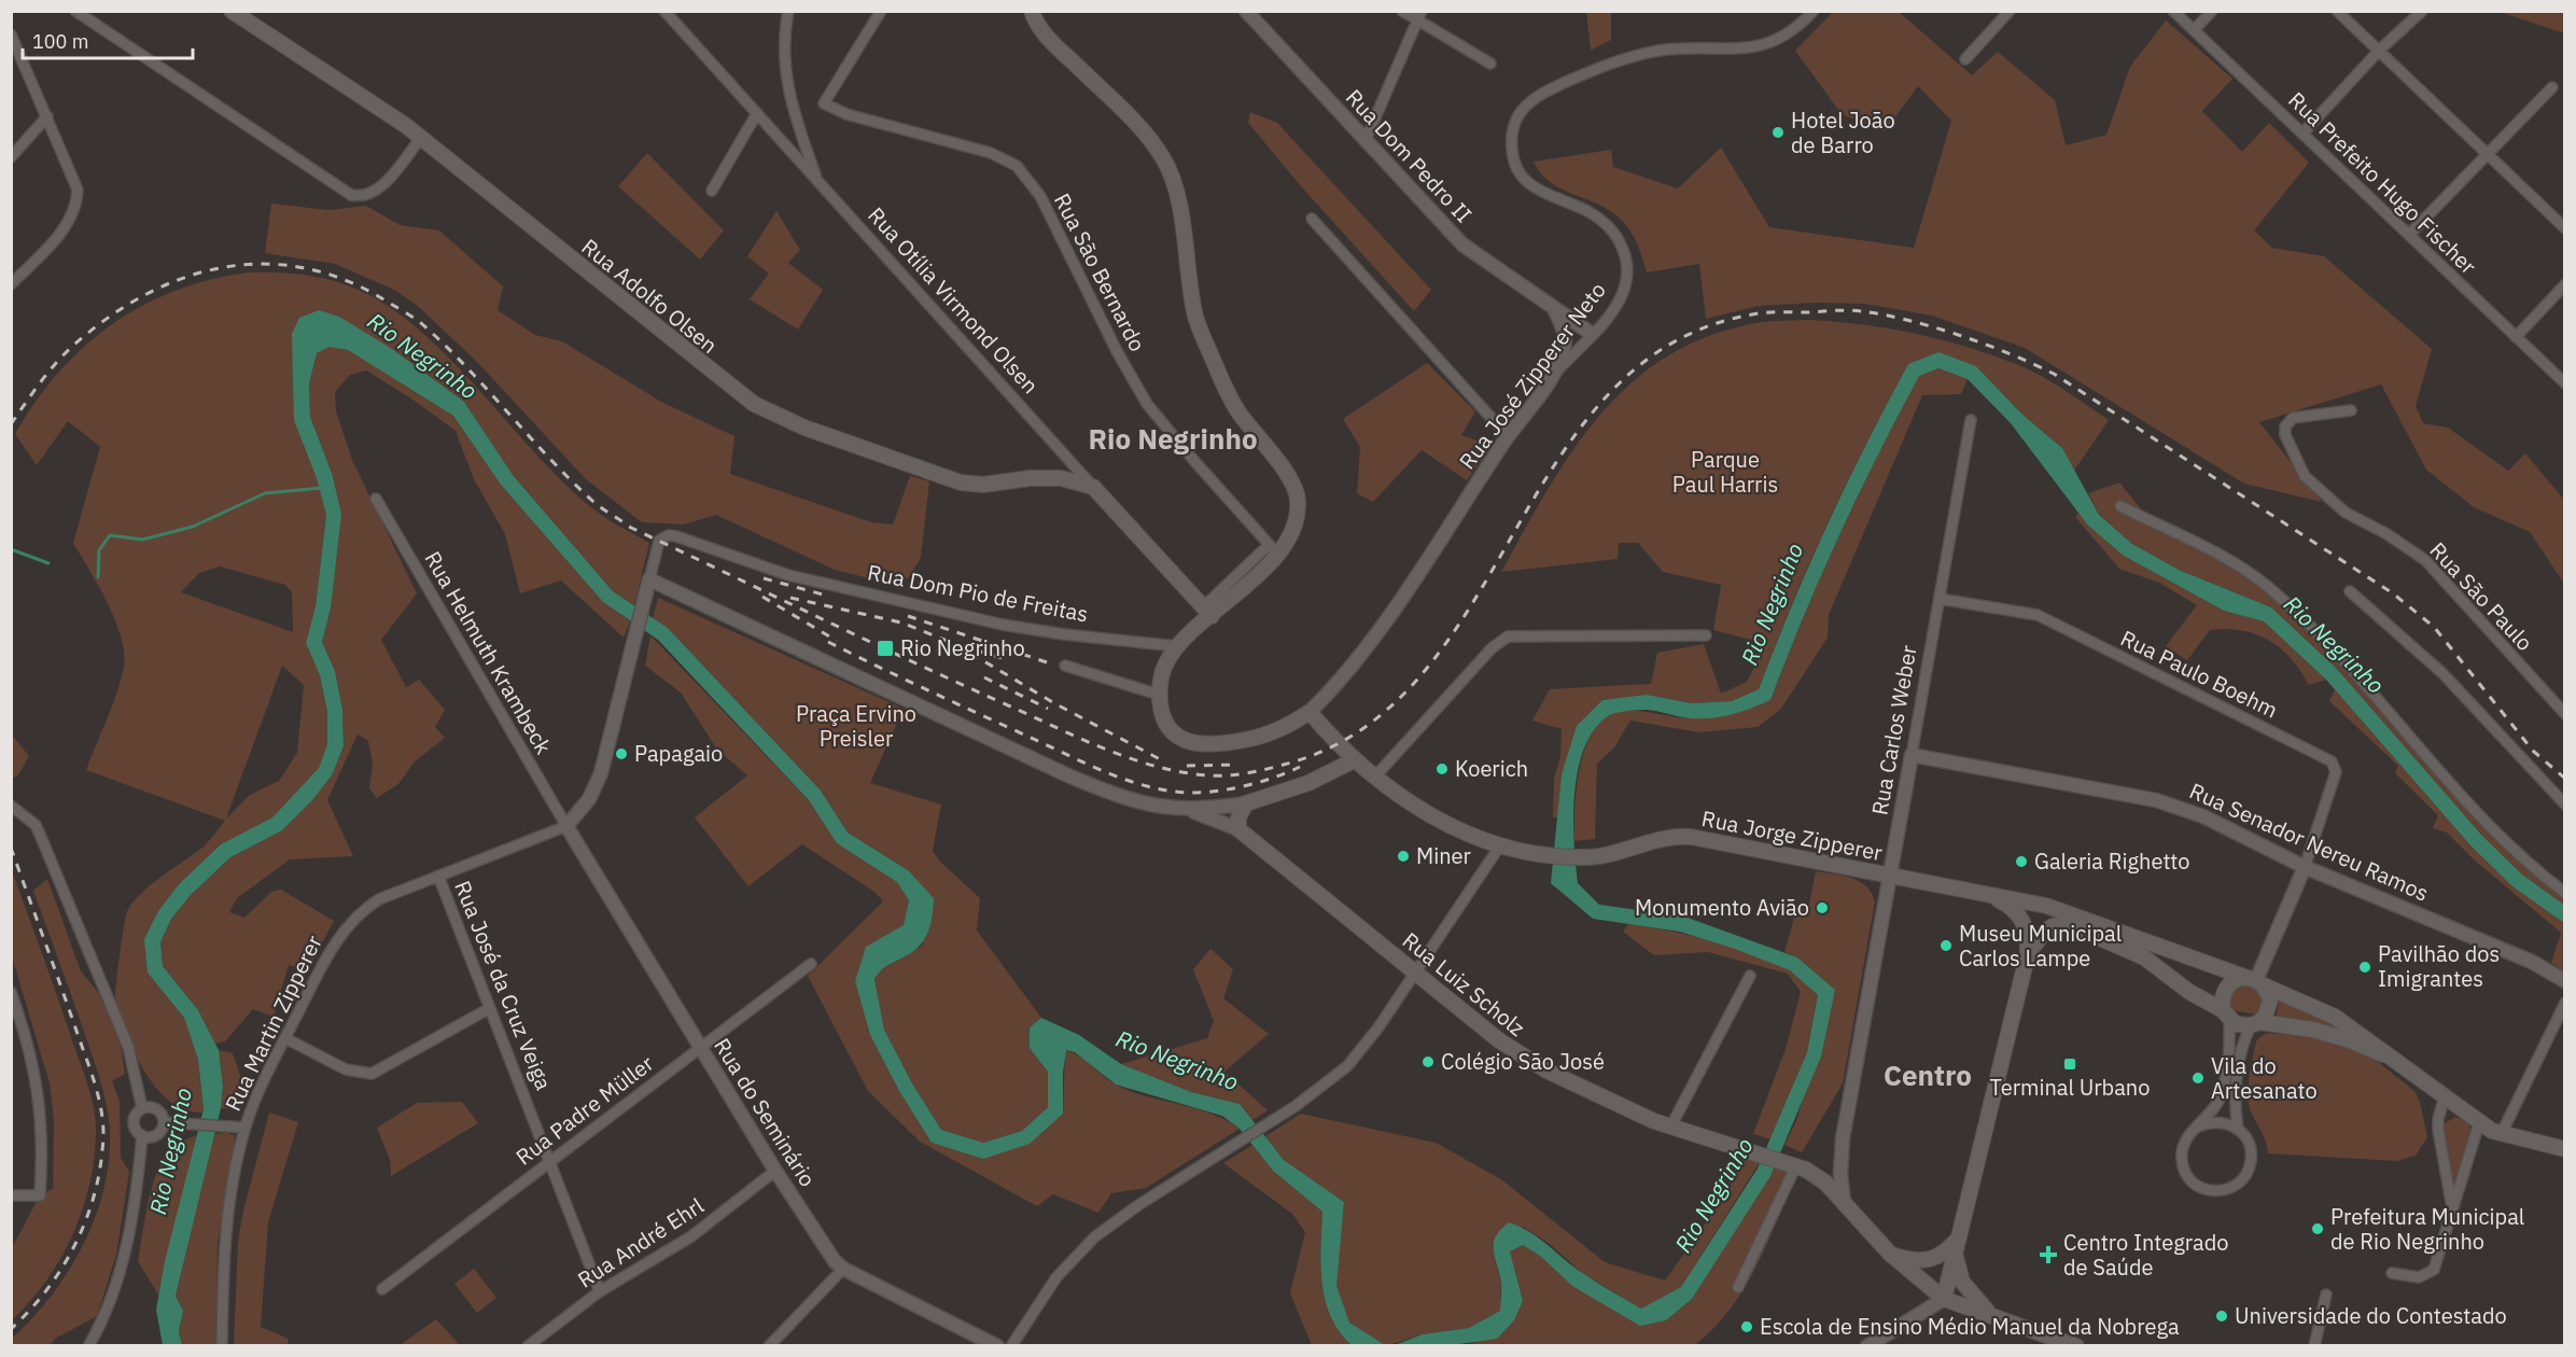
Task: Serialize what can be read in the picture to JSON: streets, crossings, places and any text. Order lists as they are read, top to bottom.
{
  "streets": {
    "main road": [
      "Rua Adolfo Olsen",
      "Rua Otília Virmond Olsen",
      "Rua José Zipperer Neto",
      "Rua Jorge Zipperer",
      "Rua Luiz Scholz"
    ],
    "street": [
      "Rua Dom Pedro II",
      "Rua Prefeito Hugo Fischer",
      "Rua São Bernardo",
      "Rua Dom Pio de Freitas",
      "Rua São Paulo",
      "Rua Helmuth Krambeck",
      "Rua Paulo Boehm",
      "Rua Carlos Weber",
      "Rua Senador Nereu Ramos",
      "Rua José da Cruz Veiga",
      "Rua Martin Zipperer",
      "Rua Padre Müller",
      "Rua do Seminário",
      "Rua André Ehrl"
    ]
  },
  "crossings": [
    ["Rua Dom Pedro II", "Rua José Zipperer Neto"],
    ["Rua Adolfo Olsen", "Rua Otília Virmond Olsen"],
    ["Rua José Zipperer Neto", "Rua Dom Pio de Freitas"],
    ["Rua José Zipperer Neto", "Rua Jorge Zipperer"],
    ["Rua Dom Pio de Freitas", "Rua Helmuth Krambeck"],
    ["Rua Dom Pio de Freitas", "Rua Martin Zipperer"],
    ["Rua Dom Pio de Freitas", "Rua do Seminário"],
    ["Rua Helmuth Krambeck", "Rua Martin Zipperer"],
    ["Rua Helmuth Krambeck", "Rua do Seminário"],
    ["Rua Paulo Boehm", "Rua Carlos Weber"],
    ["Rua Paulo Boehm", "Rua Senador Nereu Ramos"],
    ["Rua Carlos Weber", "Rua Jorge Zipperer"],
    ["Rua Carlos Weber", "Rua Senador Nereu Ramos"],
    ["Rua Carlos Weber", "Rua Luiz Scholz"],
    ["Rua José da Cruz Veiga", "Rua Martin Zipperer"],
    ["Rua José da Cruz Veiga", "Rua Padre Müller"],
    ["Rua José da Cruz Veiga", "Rua André Ehrl"],
    ["Rua Martin Zipperer", "Rua do Seminário"],
    ["Rua Padre Müller", "Rua do Seminário"],
    ["Rua do Seminário", "Rua André Ehrl"]
  ],
  "districts": ["Rio Negrinho", "Centro"],
  "water": ["Rio Negrinho"],
  "parks": ["Parque Paul Harris", "Praça Ervino Preisler"],
  "places": {
    "other": [
      "Hotel João de Barro",
      "Papagaio",
      "Koerich",
      "Miner",
      "Galeria Righetto",
      "Monumento Avião",
      "Museu Municipal Carlos Lampe",
      "Pavilhão dos Imigrantes",
      "Colégio São José",
      "Vila do Artesanato",
      "Prefeitura Municipal de Rio Negrinho",
      "Universidade do Contestado",
      "Escola de Ensino Médio Manuel da Nobrega"
    ],
    "transit": ["Rio Negrinho", "Terminal Urbano"],
    "health": ["Centro Integrado de Saúde"]
  },
  "scale_bar": "100 m"
}
